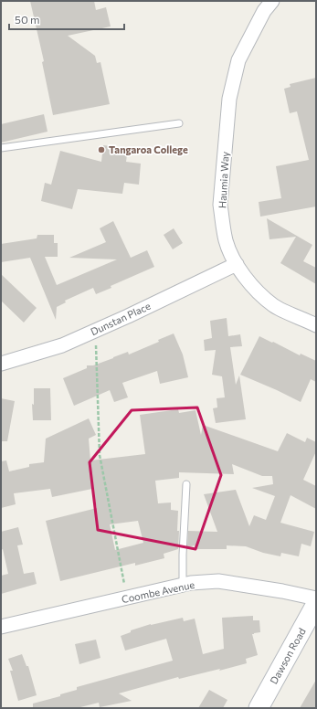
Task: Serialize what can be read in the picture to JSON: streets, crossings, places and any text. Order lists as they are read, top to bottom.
{
  "streets": {
    "main road": ["Dawson Road"],
    "street": ["Haumia Way", "Dunstan Place", "Coombe Avenue"]
  },
  "crossings": [
    ["Haumia Way", "Dunstan Place"]
  ],
  "places": ["Tangaroa College"],
  "scale_bar": "50 m"
}
